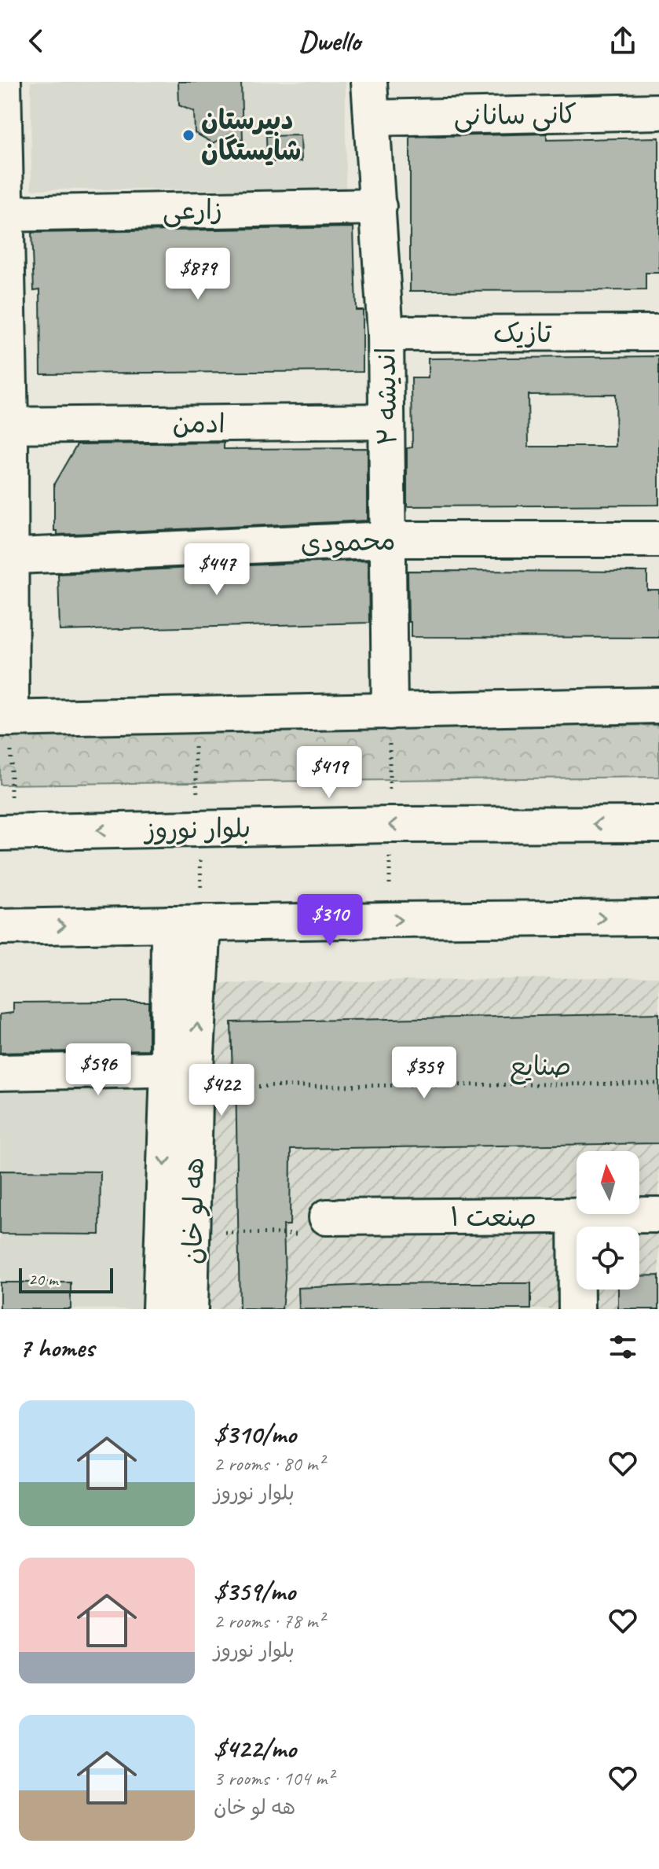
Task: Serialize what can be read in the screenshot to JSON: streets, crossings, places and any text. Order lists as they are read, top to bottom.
{
  "streets": {
    "street": [
      "کانی سانانی",
      "زارعی",
      "تازیک",
      "اندیشه ۲",
      "ادمن",
      "محمودی",
      "بلوار نوروز",
      "هه لو خان",
      "صنعت ۱"
    ],
    "path": ["صنایع"]
  },
  "crossings": [
    ["کانی سانانی", "اندیشه ۲"],
    ["زارعی", "اندیشه ۲"],
    ["تازیک", "اندیشه ۲"],
    ["اندیشه ۲", "ادمن"],
    ["اندیشه ۲", "محمودی"],
    ["صنایع", "هه لو خان"]
  ],
  "places": ["دبیرستان شایستگان"],
  "scale_bar": "20 m",
  "north": "top",
  "page": {
    "header": "Dwello",
    "price": [
      "$879",
      "$447",
      "$419",
      "$310",
      "$596",
      "$359",
      "$422"
    ],
    "scale": "20 m",
    "heading": "7 homes",
    "list": [
      {
        "name": "$310/mo",
        "note": "2 rooms · 80 m² · بلوار نوروز"
      },
      {
        "name": "$359/mo",
        "note": "2 rooms · 78 m² · بلوار نوروز"
      },
      {
        "name": "$422/mo",
        "note": "3 rooms · 104 m² · هه لو خان"
      }
    ]
  }
}
